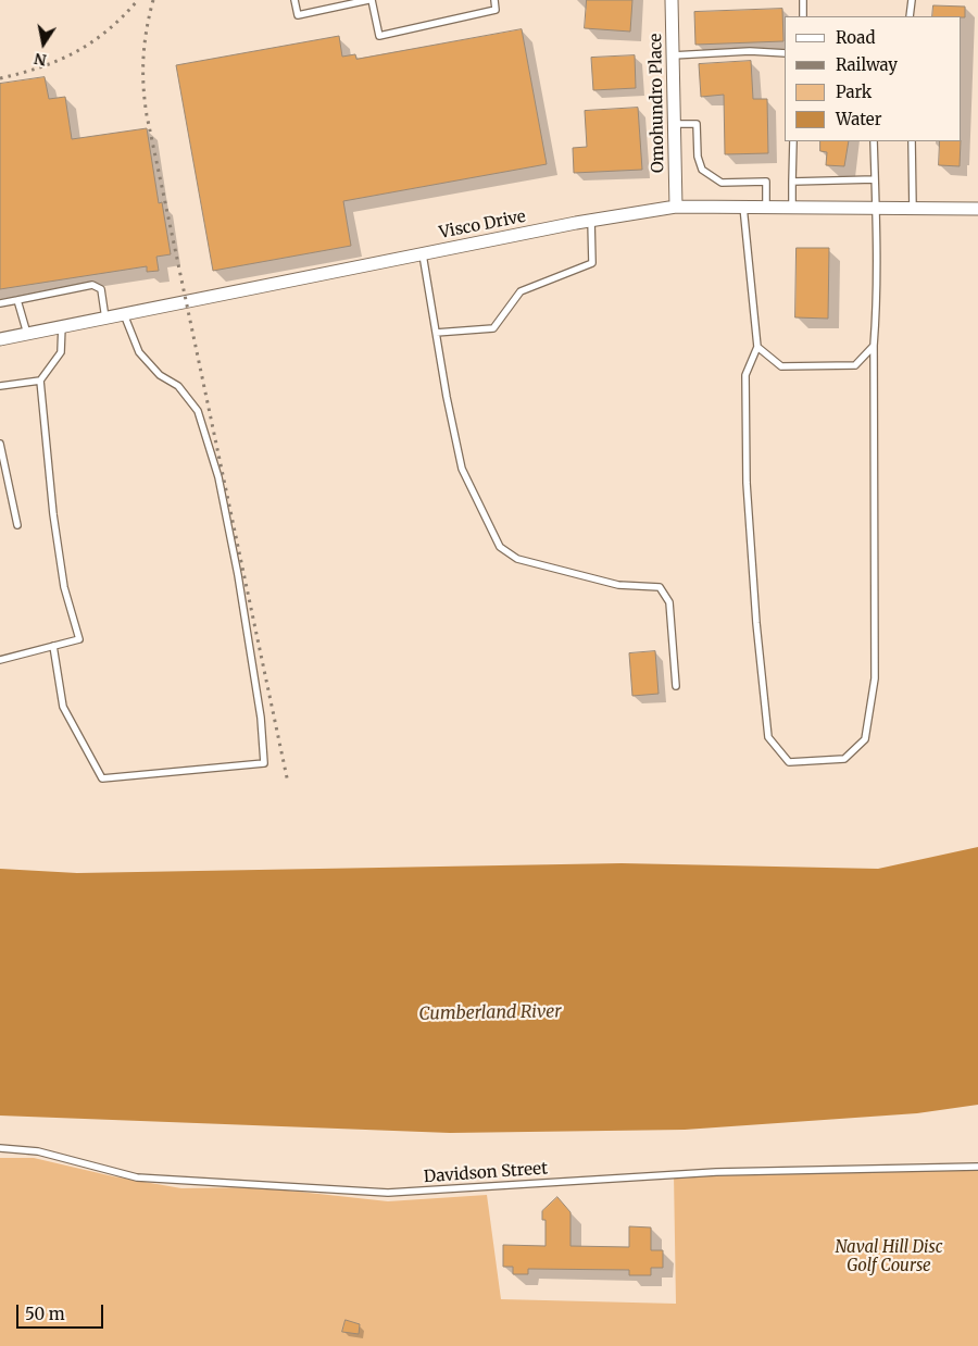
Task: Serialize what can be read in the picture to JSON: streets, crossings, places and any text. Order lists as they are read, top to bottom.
{
  "streets": {
    "street": ["Omohundro Place", "Visco Drive"],
    "lane": ["Davidson Street"]
  },
  "crossings": [
    ["Omohundro Place", "Visco Drive"]
  ],
  "water": ["Cumberland River"],
  "parks": ["Naval Hill Disc Golf Course"],
  "legend": [
    "Road",
    "Railway",
    "Park",
    "Water"
  ],
  "scale_bar": "50 m",
  "north": "bottom"
}
